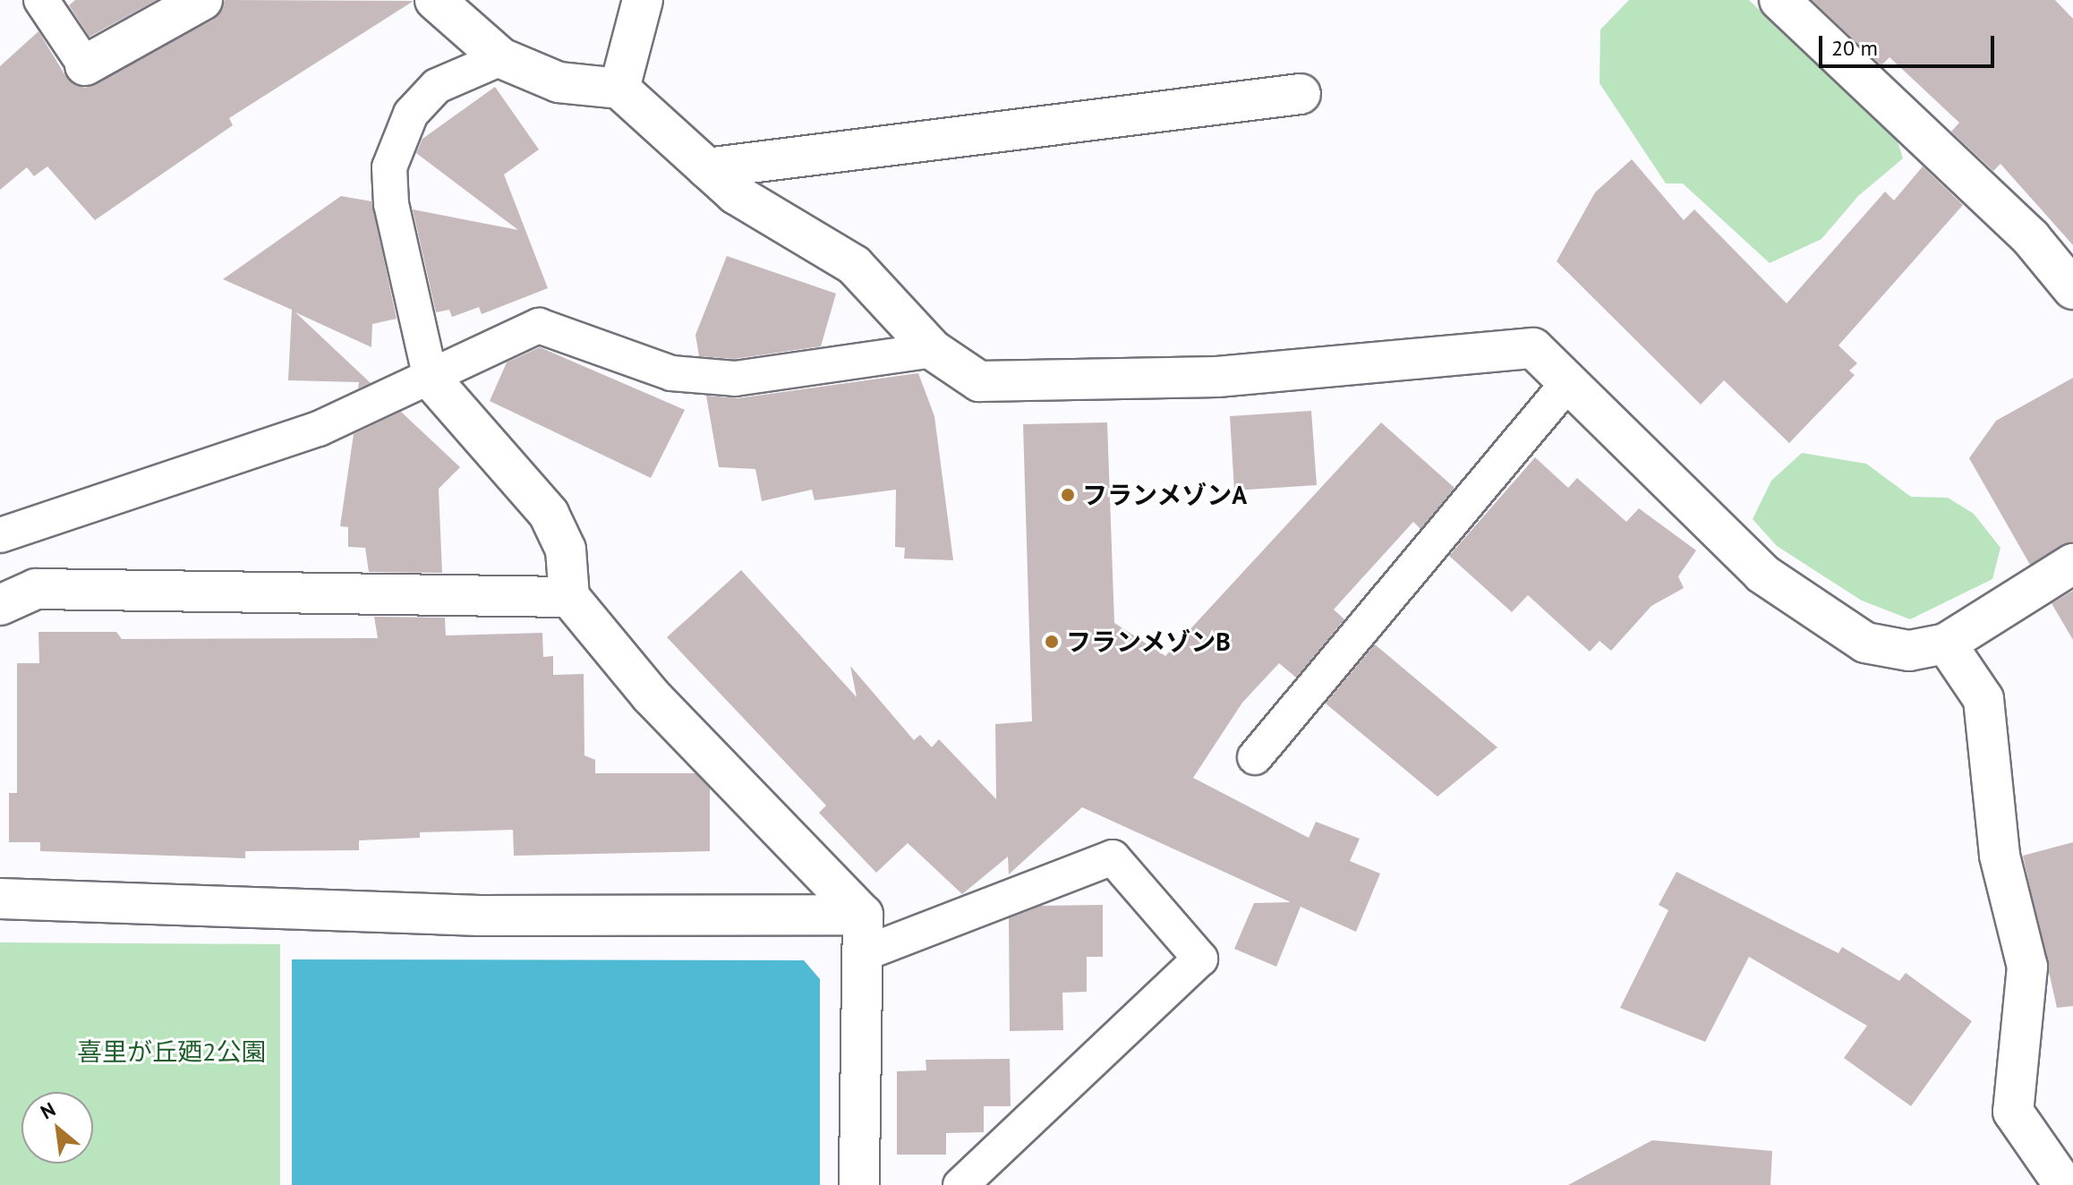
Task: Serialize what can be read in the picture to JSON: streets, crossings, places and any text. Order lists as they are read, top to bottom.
{
  "parks": ["喜里が丘廼2公園"],
  "places": ["フランメゾンA", "フランメゾンB"],
  "scale_bar": "20 m",
  "north": "top left"
}
